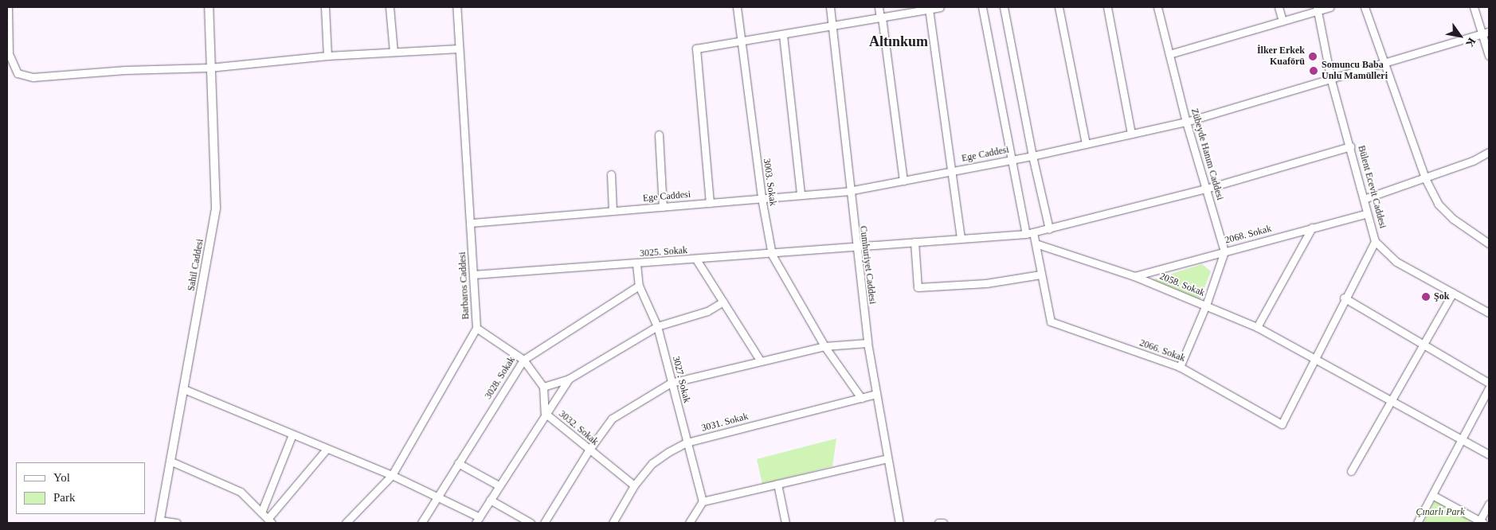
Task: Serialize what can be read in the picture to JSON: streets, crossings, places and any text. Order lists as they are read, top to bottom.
{
  "streets": {
    "street": [
      "Ege Caddesi",
      "Zübeyde Hanım Caddesi",
      "3003. Sokak",
      "Bülent Ecevit Caddesi",
      "2068. Sokak",
      "3025. Sokak",
      "Sahil Caddesi",
      "Cumhuriyet Caddesi",
      "2058. Sokak",
      "Barbaros Caddesi",
      "2066. Sokak",
      "3028. Sokak",
      "3027. Sokak",
      "3031. Sokak",
      "3032. Sokak"
    ]
  },
  "crossings": [
    ["Ege Caddesi", "Zübeyde Hanım Caddesi"],
    ["Ege Caddesi", "3003. Sokak"],
    ["Ege Caddesi", "Bülent Ecevit Caddesi"],
    ["Ege Caddesi", "Cumhuriyet Caddesi"],
    ["Ege Caddesi", "Barbaros Caddesi"],
    ["Zübeyde Hanım Caddesi", "2068. Sokak"],
    ["Zübeyde Hanım Caddesi", "3025. Sokak"],
    ["3003. Sokak", "3025. Sokak"],
    ["3003. Sokak", "3031. Sokak"],
    ["Bülent Ecevit Caddesi", "2068. Sokak"],
    ["Bülent Ecevit Caddesi", "3025. Sokak"],
    ["2068. Sokak", "2058. Sokak"],
    ["3025. Sokak", "Cumhuriyet Caddesi"],
    ["3025. Sokak", "Barbaros Caddesi"],
    ["3025. Sokak", "3027. Sokak"],
    ["Cumhuriyet Caddesi", "3031. Sokak"],
    ["2058. Sokak", "2066. Sokak"],
    ["3028. Sokak", "3027. Sokak"],
    ["3027. Sokak", "3031. Sokak"],
    ["3031. Sokak", "3032. Sokak"]
  ],
  "districts": ["Altınkum"],
  "parks": ["Çınarlı Park"],
  "places": ["İlker Erkek Kuaförü", "Somuncu Baba Unlu Mamülleri", "Şok"],
  "legend": ["Yol", "Park"],
  "north": "bottom right"
}
